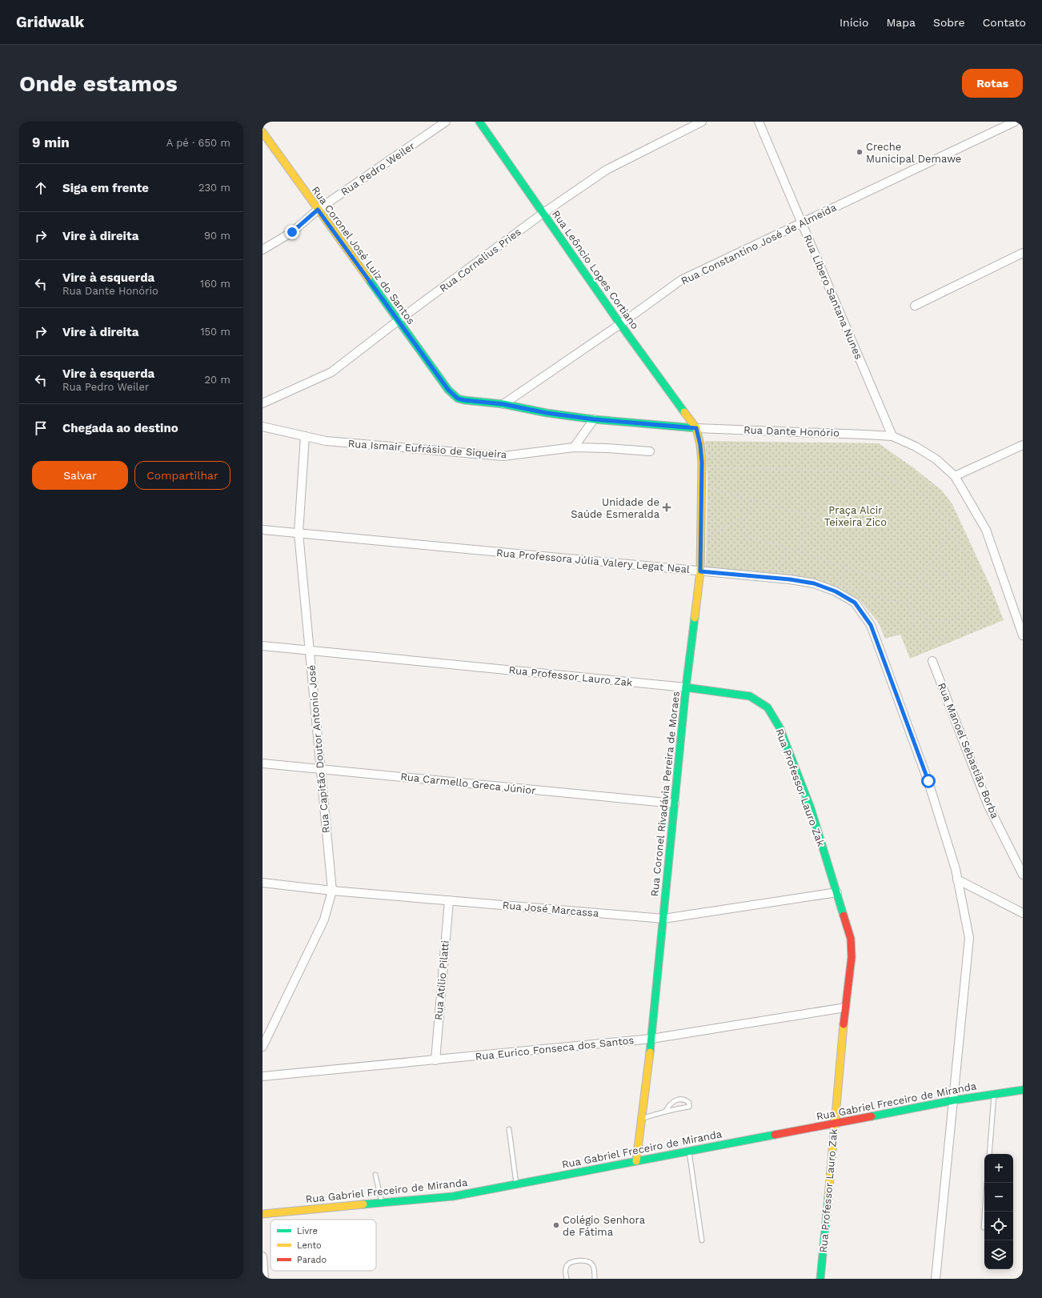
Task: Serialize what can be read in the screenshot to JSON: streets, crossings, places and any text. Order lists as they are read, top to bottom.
{
  "streets": {
    "street": [
      "Rua Pedro Weiler",
      "Rua Constantino José de Almeida",
      "Rua Coronel José Luiz do Santos",
      "Rua Cornelius Pries",
      "Rua Leôncio Lopes Cortiano",
      "Rua Líbero Santana Nunes",
      "Rua Dante Honório",
      "Rua Ismair Eufrásio de Siqueira",
      "Rua Professora Júlia Valery Legat Neal",
      "Rua Professor Lauro Zak",
      "Rua Capitão Doutor Antonio José",
      "Rua Manoel Sebastião Borba",
      "Rua Carmello Greca Júnior",
      "Rua Coronel Rivadávia Pereira de Moraes",
      "Rua José Marcassa",
      "Rua Atílio Pilatti",
      "Rua Eurico Fonseca dos Santos",
      "Rua Gabriel Freceiro de Miranda"
    ]
  },
  "crossings": [
    ["Rua Pedro Weiler", "Rua Coronel José Luiz do Santos"],
    ["Rua Constantino José de Almeida", "Rua Leôncio Lopes Cortiano"],
    ["Rua Constantino José de Almeida", "Rua Líbero Santana Nunes"],
    ["Rua Constantino José de Almeida", "Rua Dante Honório"],
    ["Rua Coronel José Luiz do Santos", "Rua Cornelius Pries"],
    ["Rua Coronel José Luiz do Santos", "Rua Dante Honório"],
    ["Rua Cornelius Pries", "Rua Leôncio Lopes Cortiano"],
    ["Rua Leôncio Lopes Cortiano", "Rua Dante Honório"],
    ["Rua Leôncio Lopes Cortiano", "Rua Coronel Rivadávia Pereira de Moraes"],
    ["Rua Líbero Santana Nunes", "Rua Dante Honório"],
    ["Rua Dante Honório", "Rua Coronel Rivadávia Pereira de Moraes"],
    ["Rua Ismair Eufrásio de Siqueira", "Rua Capitão Doutor Antonio José"],
    ["Rua Professora Júlia Valery Legat Neal", "Rua Capitão Doutor Antonio José"],
    ["Rua Professora Júlia Valery Legat Neal", "Rua Coronel Rivadávia Pereira de Moraes"],
    ["Rua Professora Júlia Valery Legat Neal", "Rua Gabriel Freceiro de Miranda"],
    ["Rua Professor Lauro Zak", "Rua Capitão Doutor Antonio José"],
    ["Rua Professor Lauro Zak", "Rua Coronel Rivadávia Pereira de Moraes"],
    ["Rua Professor Lauro Zak", "Rua José Marcassa"],
    ["Rua Professor Lauro Zak", "Rua Eurico Fonseca dos Santos"],
    ["Rua Professor Lauro Zak", "Rua Gabriel Freceiro de Miranda"],
    ["Rua Capitão Doutor Antonio José", "Rua Carmello Greca Júnior"],
    ["Rua Capitão Doutor Antonio José", "Rua José Marcassa"],
    ["Rua Carmello Greca Júnior", "Rua Coronel Rivadávia Pereira de Moraes"],
    ["Rua Coronel Rivadávia Pereira de Moraes", "Rua José Marcassa"],
    ["Rua Coronel Rivadávia Pereira de Moraes", "Rua Eurico Fonseca dos Santos"],
    ["Rua Coronel Rivadávia Pereira de Moraes", "Rua Gabriel Freceiro de Miranda"],
    ["Rua José Marcassa", "Rua Atílio Pilatti"],
    ["Rua Atílio Pilatti", "Rua Eurico Fonseca dos Santos"]
  ],
  "parks": ["Praça Alcir Teixeira Zico"],
  "places": {
    "other": ["Creche Municipal Demawe", "Colégio Senhora de Fátima"],
    "health": ["Unidade de Saúde Esmeralda"]
  },
  "legend": ["Livre", "Lento", "Parado"],
  "page": {
    "header": "Gridwalk",
    "nav": [
      "Início",
      "Mapa",
      "Sobre",
      "Contato"
    ],
    "buttons": [
      "Rotas",
      ["Salvar", "Compartilhar"]
    ],
    "title": "Onde estamos",
    "heading": ["9 min", "A pé · 650 m"],
    "list": [
      ["Siga em frente", "230 m"],
      ["Vire à direita", "90 m"],
      ["Vire à esquerda", "Rua Dante Honório", "160 m"],
      ["Vire à direita", "150 m"],
      ["Vire à esquerda", "Rua Pedro Weiler", "20 m"],
      "Chegada ao destino"
    ],
    "map_buttons": ["+", "−"]
  }
}
